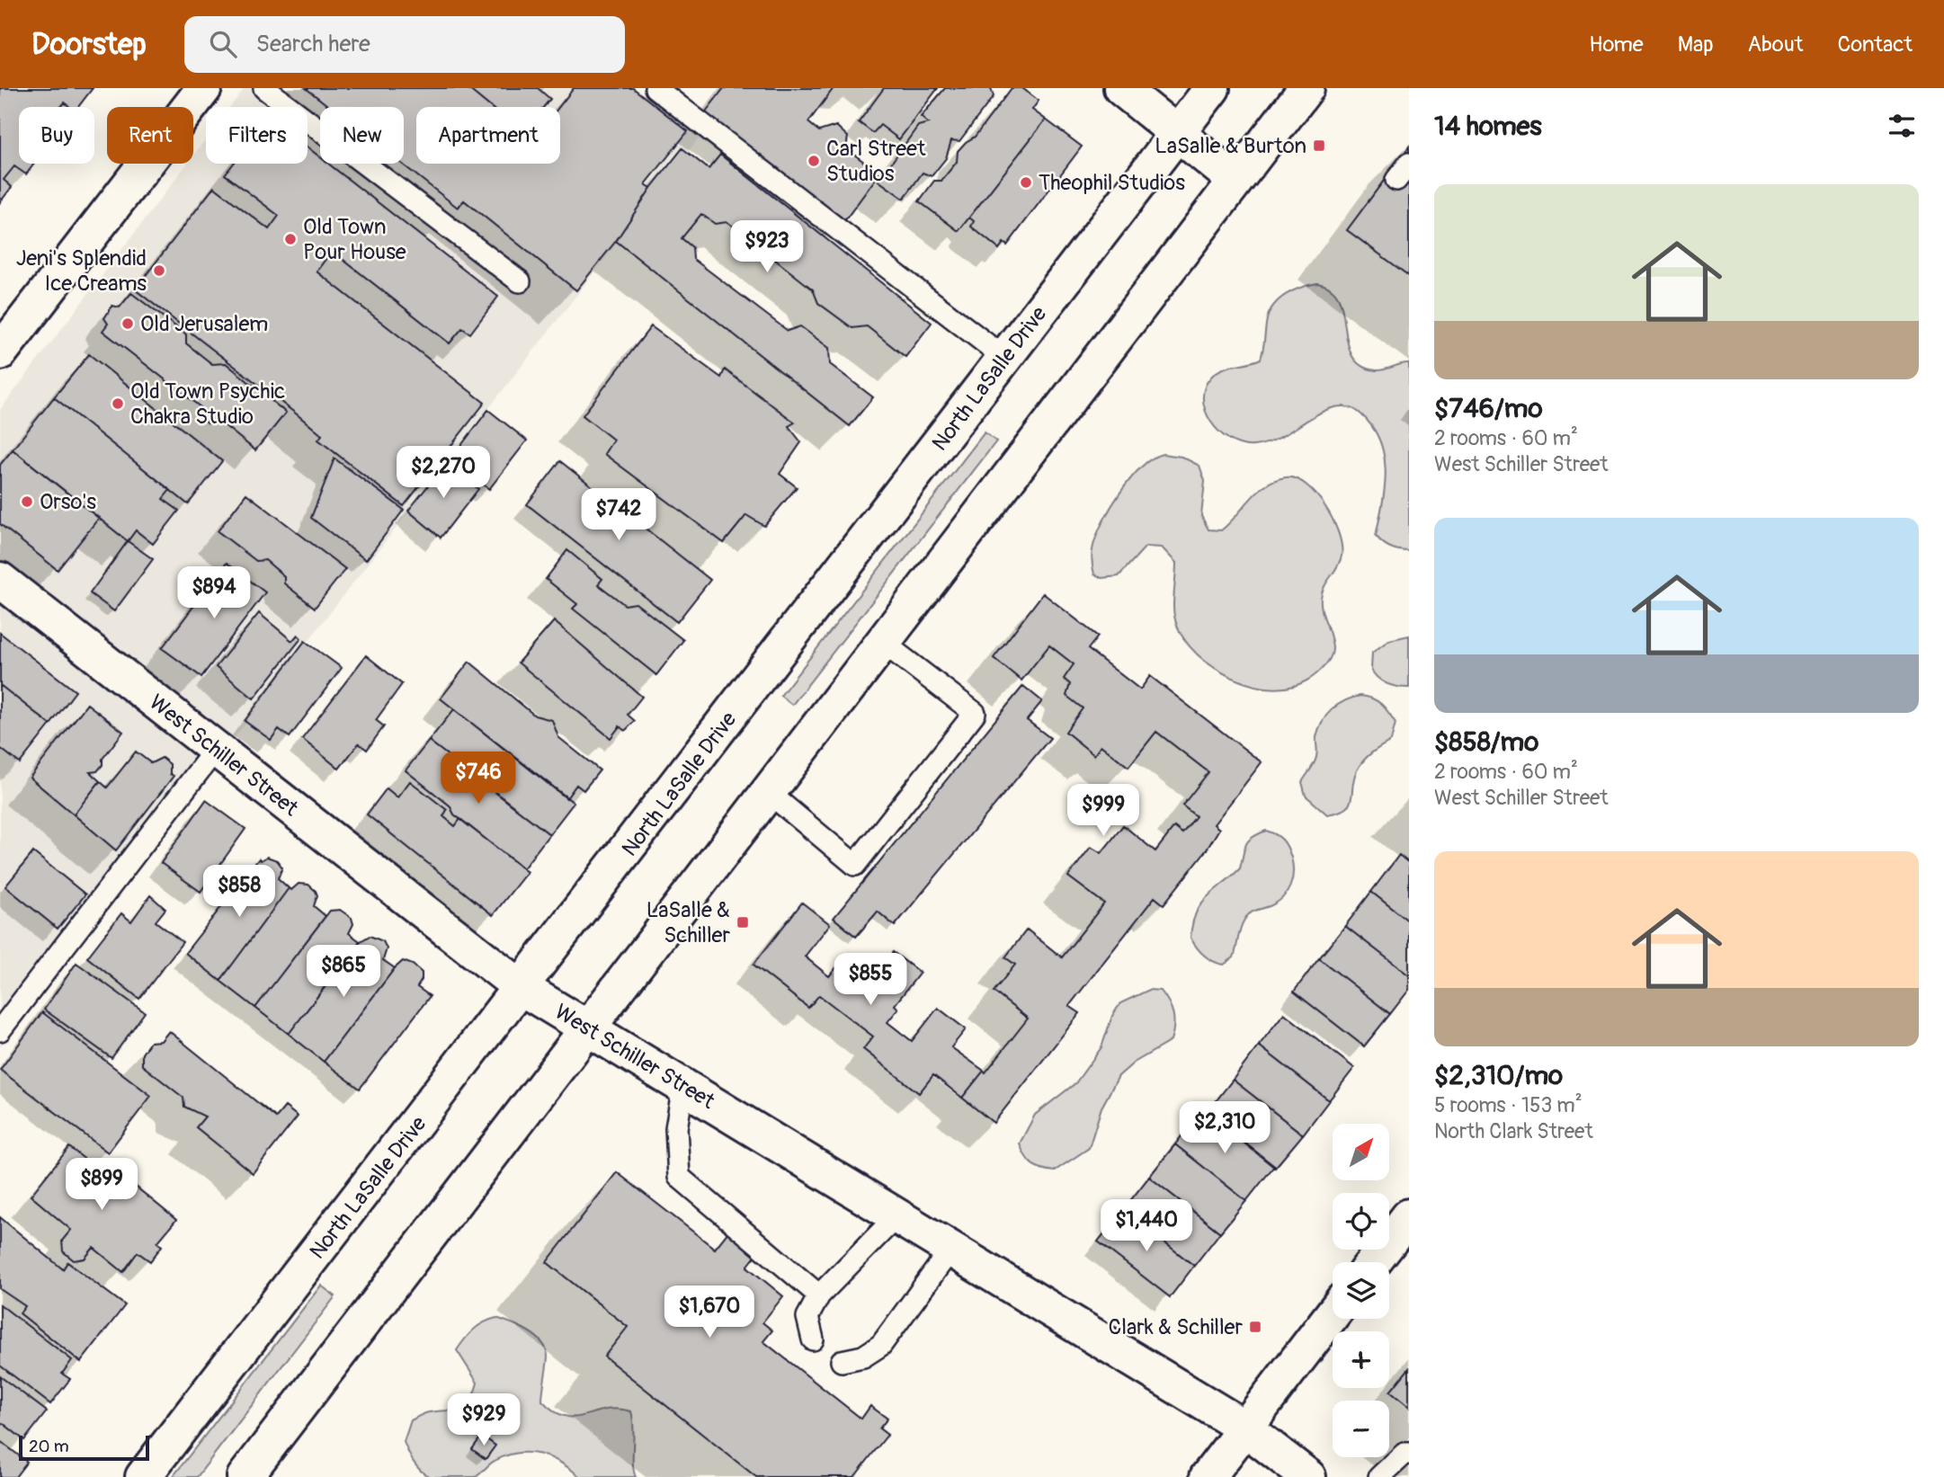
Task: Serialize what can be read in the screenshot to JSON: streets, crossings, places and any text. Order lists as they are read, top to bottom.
{
  "streets": {
    "main road": ["North LaSalle Drive", "West Schiller Street"]
  },
  "crossings": [
    ["North LaSalle Drive", "West Schiller Street"]
  ],
  "places": {
    "transit": ["LaSalle & Burton", "LaSalle & Schiller", "Clark & Schiller"],
    "other": [
      "Carl Street Studios",
      "Theophil Studios",
      "Old Town Pour House",
      "Jeni's Splendid Ice Creams",
      "Old Jerusalem",
      "Old Town Psychic Chakra Studio",
      "Orso's"
    ]
  },
  "scale_bar": "20 m",
  "north": "top right",
  "page": {
    "header": "Doorstep",
    "search": "Search here",
    "nav": [
      "Home",
      "Map",
      "About",
      "Contact"
    ],
    "heading": "14 homes",
    "chip": [
      "Buy",
      "Rent",
      "Filters",
      "New",
      "Apartment"
    ],
    "list": [
      {
        "name": "$746/mo",
        "note": "2 rooms · 60 m² · West Schiller Street"
      },
      {
        "name": "$858/mo",
        "note": "2 rooms · 60 m² · West Schiller Street"
      },
      {
        "name": "$2,310/mo",
        "note": "5 rooms · 153 m² · North Clark Street"
      }
    ],
    "price": [
      "$923",
      "$2,270",
      "$742",
      "$894",
      "$746",
      "$999",
      "$858",
      "$865",
      "$855",
      "$2,310",
      "$899",
      "$1,440",
      "$1,670",
      "$929"
    ],
    "map_buttons": ["+", "−"],
    "scale": "20 m"
  }
}
